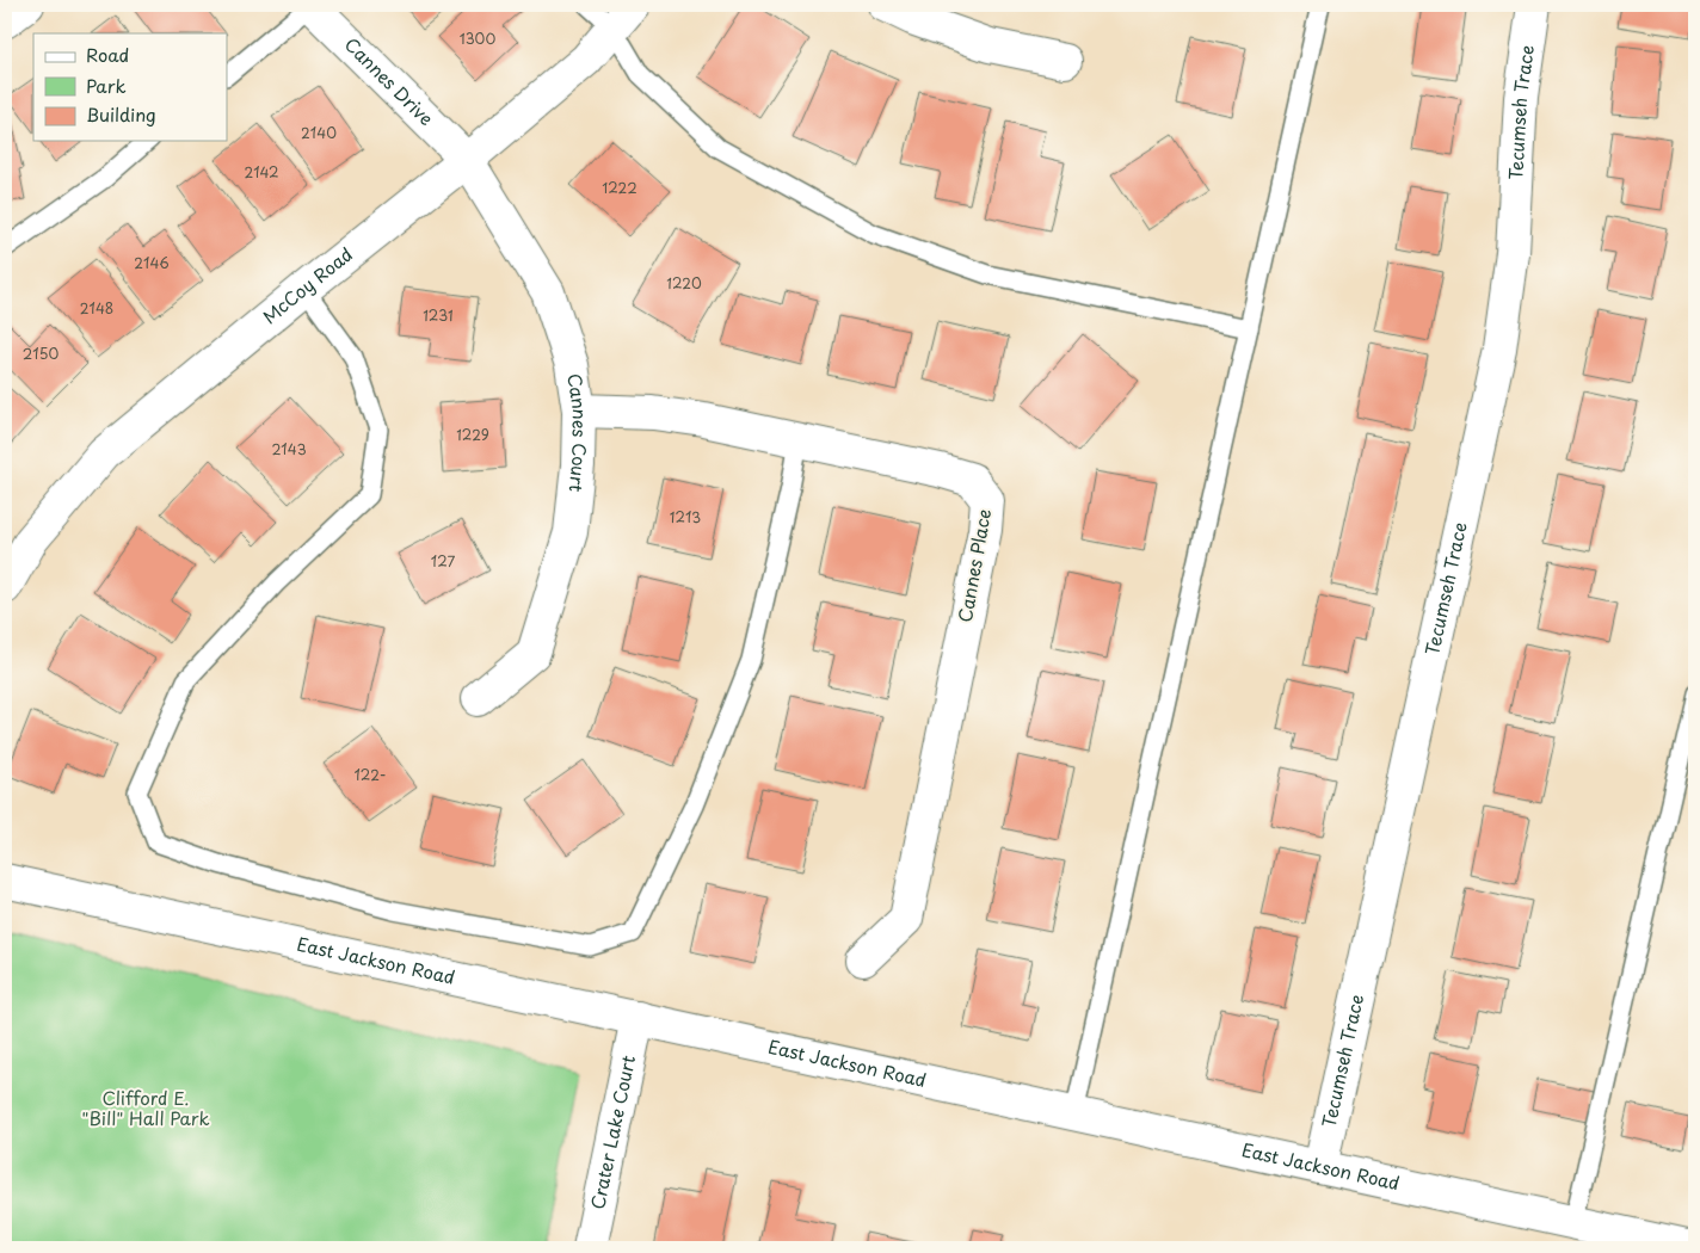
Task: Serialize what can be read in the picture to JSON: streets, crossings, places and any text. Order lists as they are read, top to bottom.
{
  "streets": {
    "street": [
      "Cannes Drive",
      "Tecumseh Trace",
      "McCoy Road",
      "Cannes Court",
      "Cannes Place",
      "East Jackson Road",
      "Crater Lake Court"
    ]
  },
  "crossings": [
    ["Cannes Drive", "McCoy Road"],
    ["Cannes Drive", "Cannes Court"],
    ["Tecumseh Trace", "East Jackson Road"],
    ["McCoy Road", "Cannes Court"],
    ["Cannes Court", "Cannes Place"],
    ["East Jackson Road", "Crater Lake Court"]
  ],
  "parks": ["Clifford E. \"Bill\" Hall Park"],
  "house_numbers": [
    "1300",
    "2140",
    "2142",
    "1222",
    "2146",
    "1220",
    "2148",
    "1231",
    "2150",
    "1229",
    "2143",
    "1213",
    "127",
    "122-"
  ],
  "legend": ["Road", "Park", "Building"]
}
